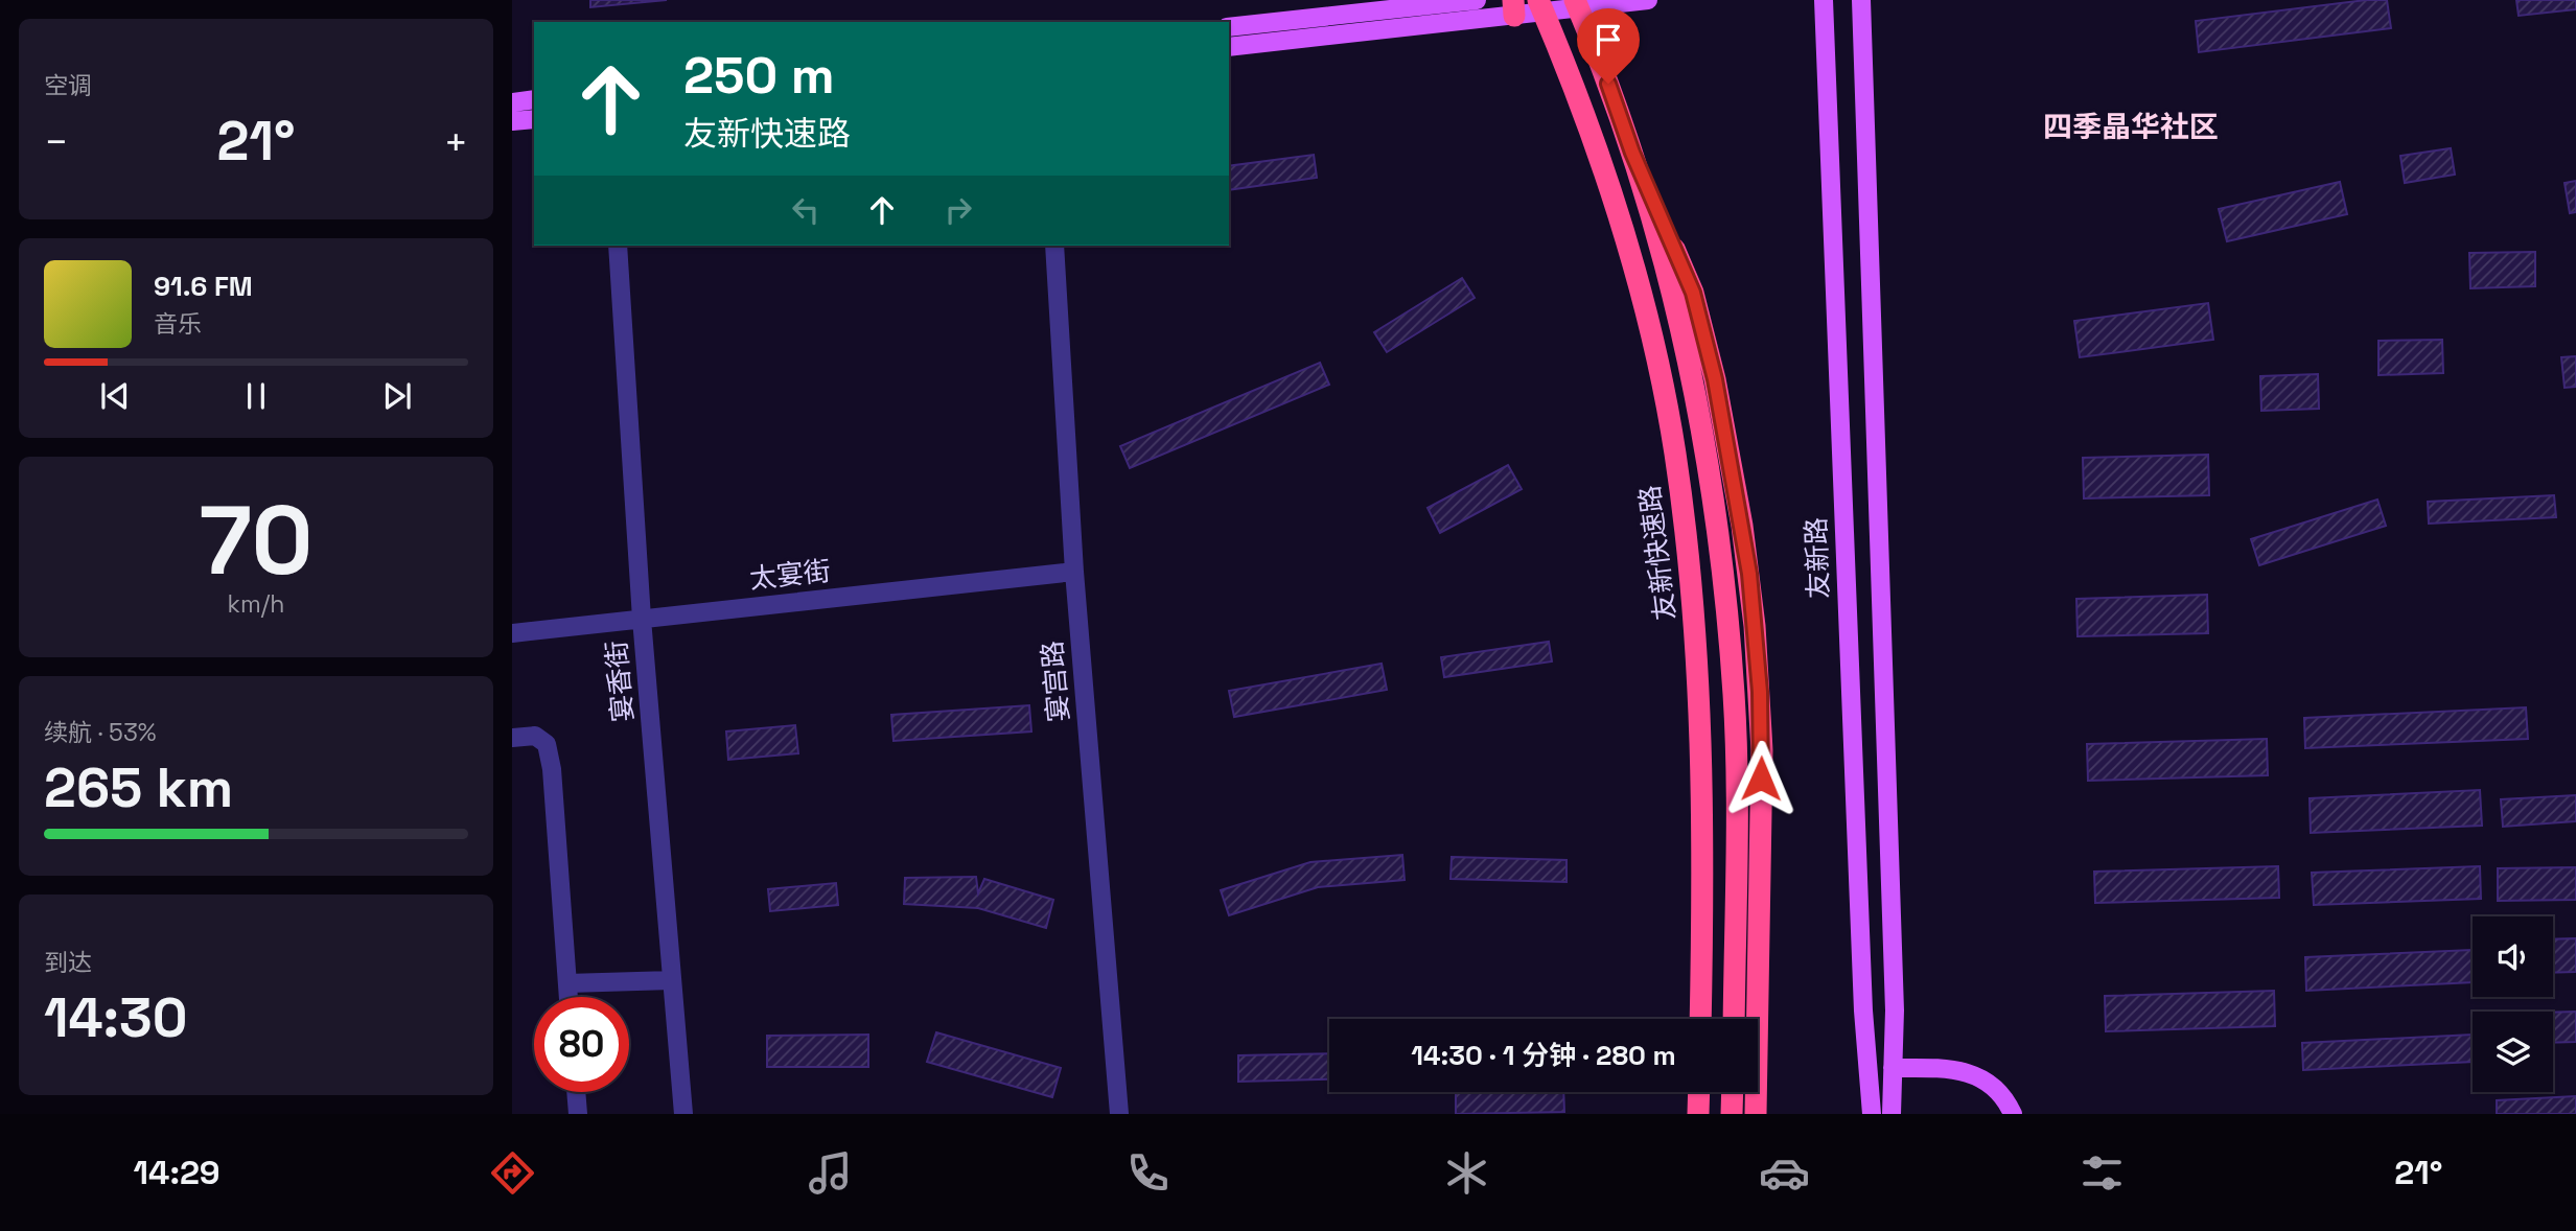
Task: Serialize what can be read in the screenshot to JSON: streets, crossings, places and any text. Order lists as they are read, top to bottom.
{
  "streets": {
    "highway": ["友新快速路"],
    "main road": ["友新路"],
    "street": ["太宴街", "宴香街", "宴宫路"]
  },
  "crossings": [
    ["太宴街", "宴香街"],
    ["太宴街", "宴宫路"]
  ],
  "districts": ["四季晶华社区"],
  "page": {
    "tile": [
      "空调",
      ["70", "km/h"],
      ["续航 · 53%", "265 km"],
      ["到达", "14:30"]
    ],
    "turn": ["250 m", "友新快速路"],
    "heat": ["−", "21°", "+"],
    "song": ["91.6 FM", "音乐"],
    "limit": "80",
    "trip": "14:30 · 1 分钟 · 280 m",
    "tabs": ["14:29", "21°"]
  }
}
